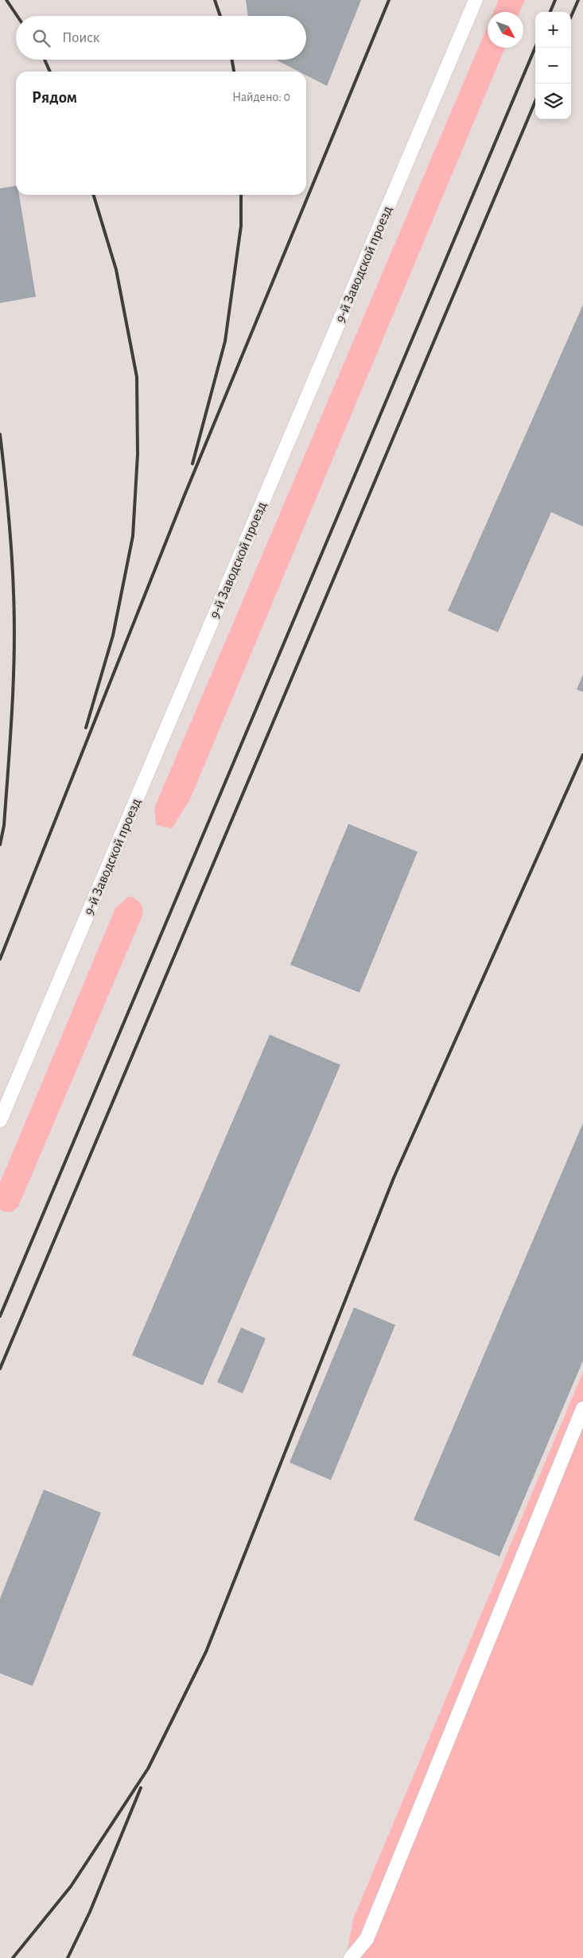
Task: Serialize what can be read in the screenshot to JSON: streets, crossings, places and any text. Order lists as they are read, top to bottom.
{
  "streets": {
    "lane": ["9-й Заводской проезд"]
  },
  "north": "bottom right",
  "page": {
    "map_buttons": ["+", "−"],
    "search": "Поиск",
    "heading": ["Рядом", "Найдено: 0"]
  }
}
